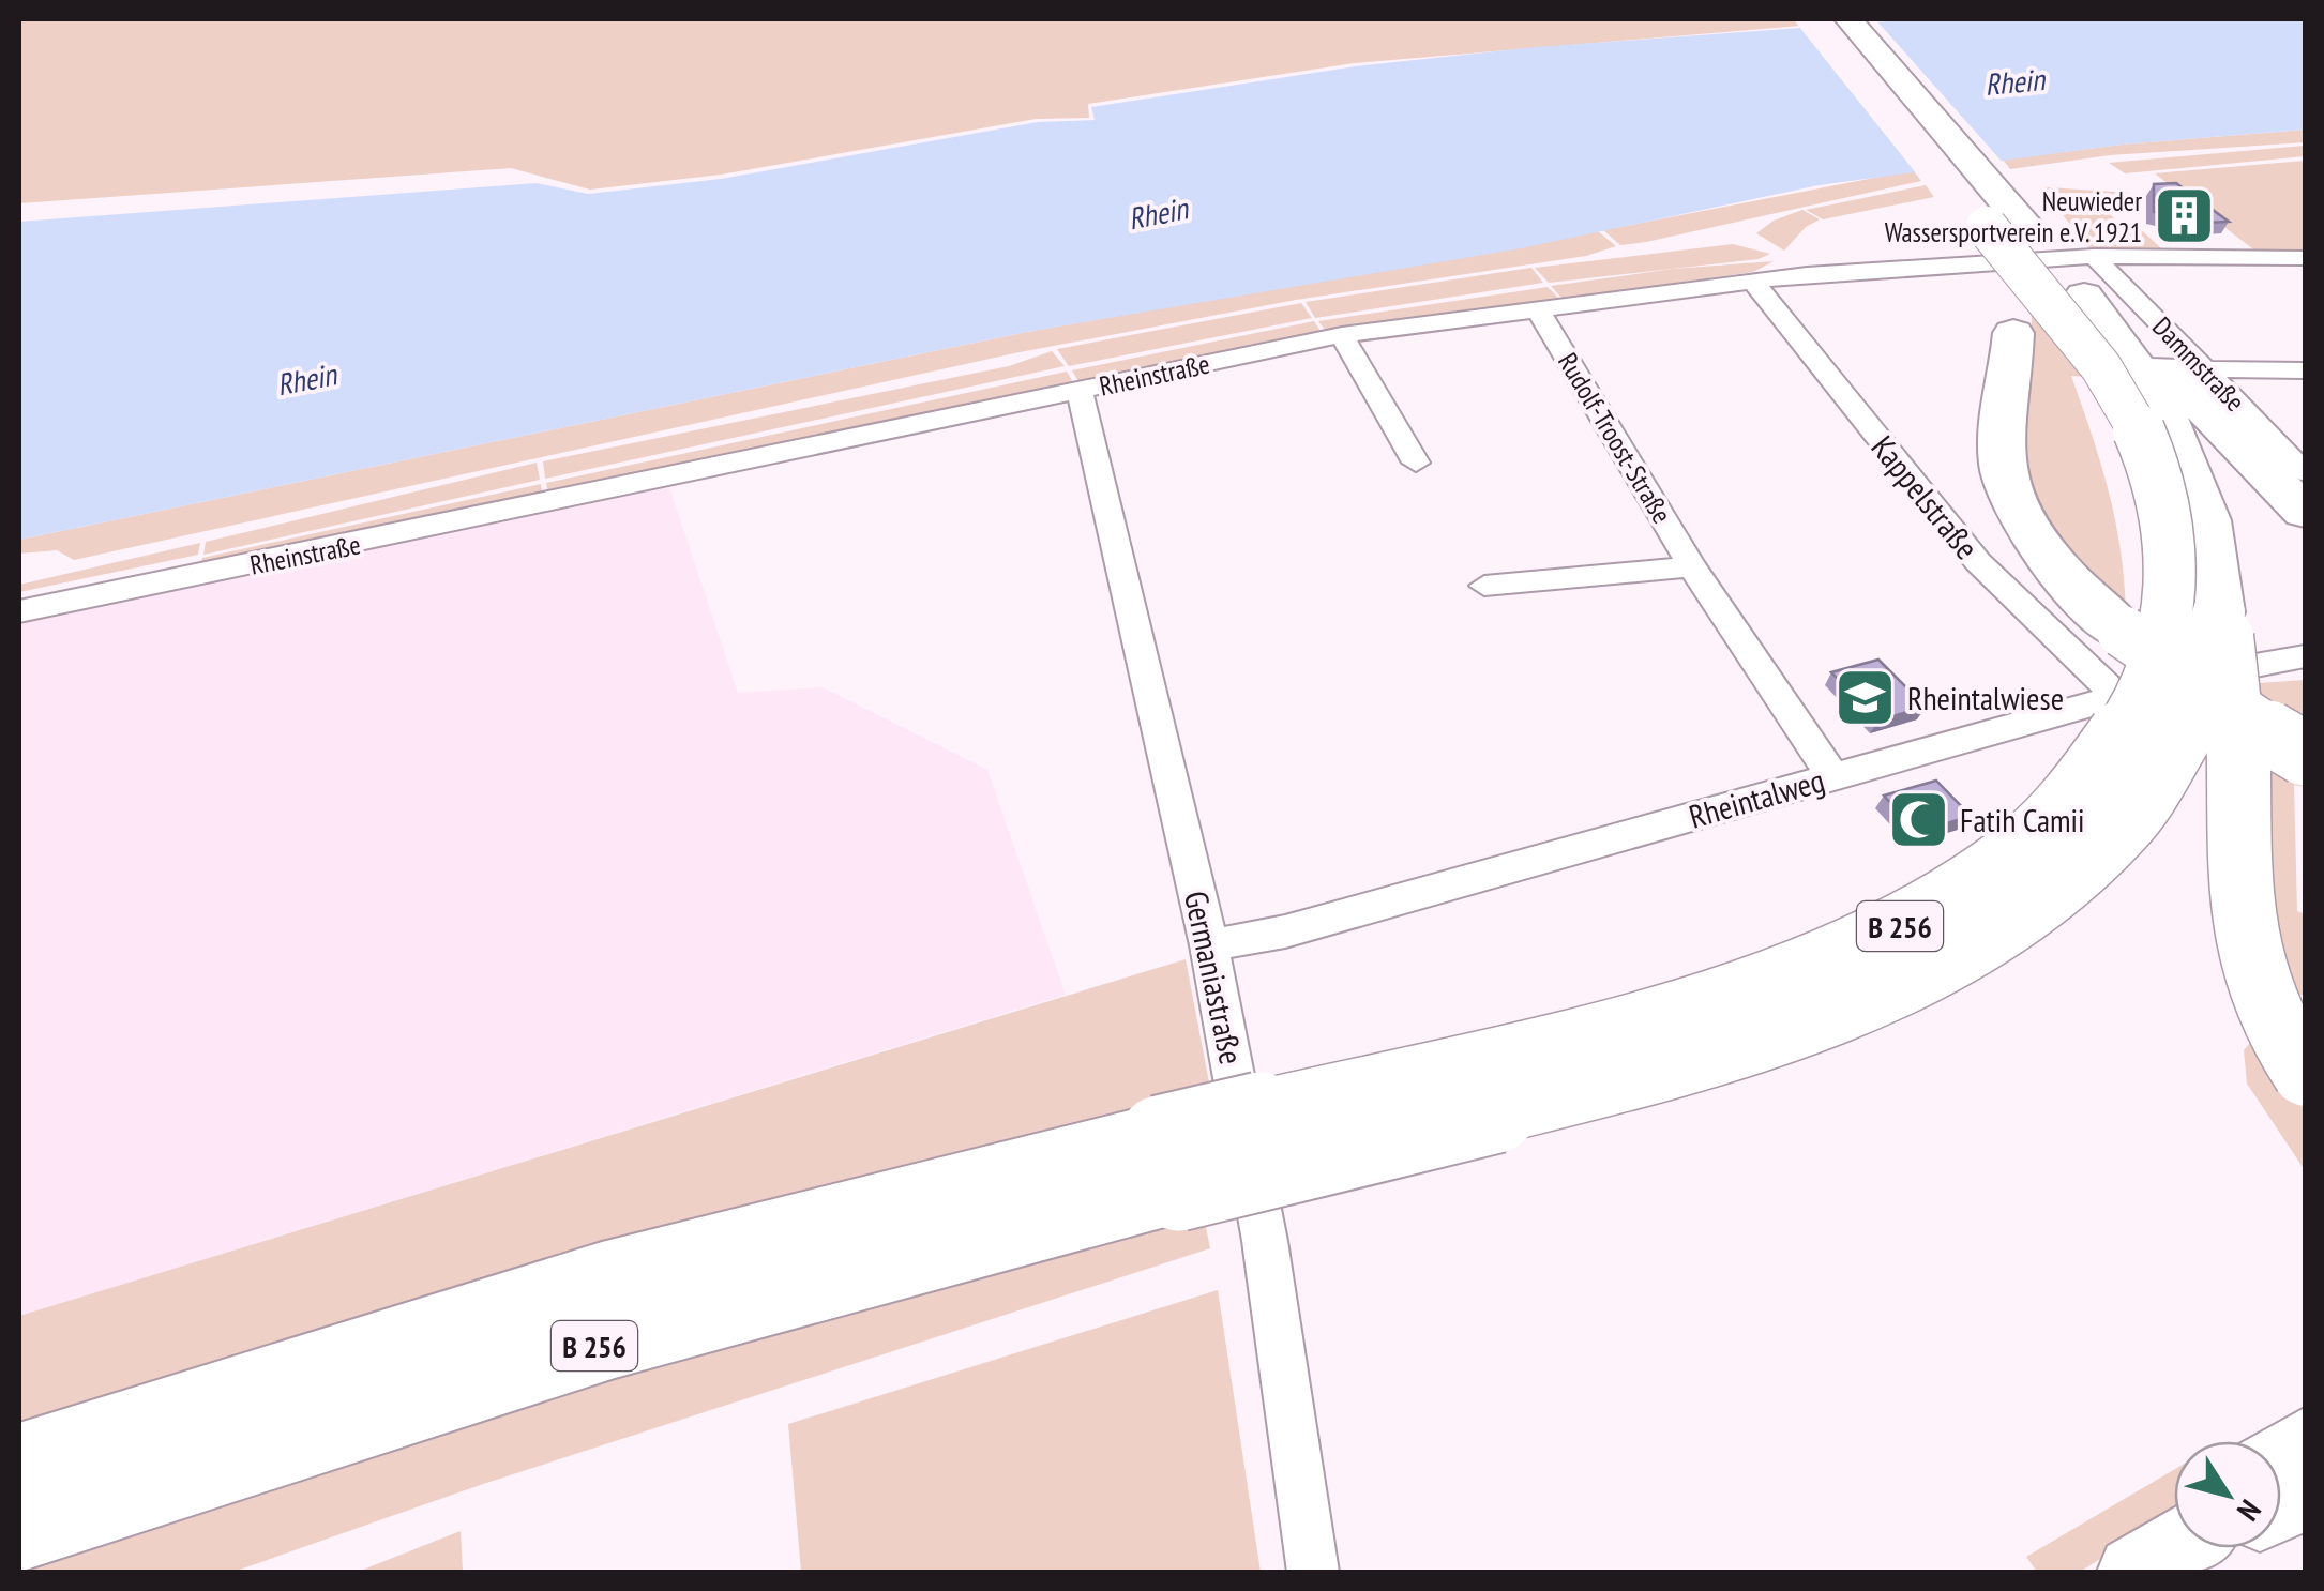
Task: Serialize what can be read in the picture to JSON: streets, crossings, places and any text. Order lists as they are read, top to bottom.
{
  "streets": {
    "highway": ["B 256"],
    "street": [
      "Dammstraße",
      "Rheinstraße",
      "Rudolf-Troost-Straße",
      "Kappelstraße",
      "Rheintalweg",
      "Germaniastraße"
    ]
  },
  "crossings": [
    ["Dammstraße", "Rheinstraße"],
    ["Dammstraße", "B 256"],
    ["Rheinstraße", "Rudolf-Troost-Straße"],
    ["Rheinstraße", "Kappelstraße"],
    ["Rheinstraße", "B 256"],
    ["Rheinstraße", "Germaniastraße"],
    ["Rudolf-Troost-Straße", "Rheintalweg"],
    ["Kappelstraße", "Rheintalweg"],
    ["Rheintalweg", "Germaniastraße"]
  ],
  "water": ["Rhein"],
  "places": {
    "building": ["Neuwieder Wassersportverein e.V. 1921"],
    "school or university": ["Rheintalwiese"],
    "mosque": ["Fatih Camii"]
  },
  "north": "bottom right"
}
